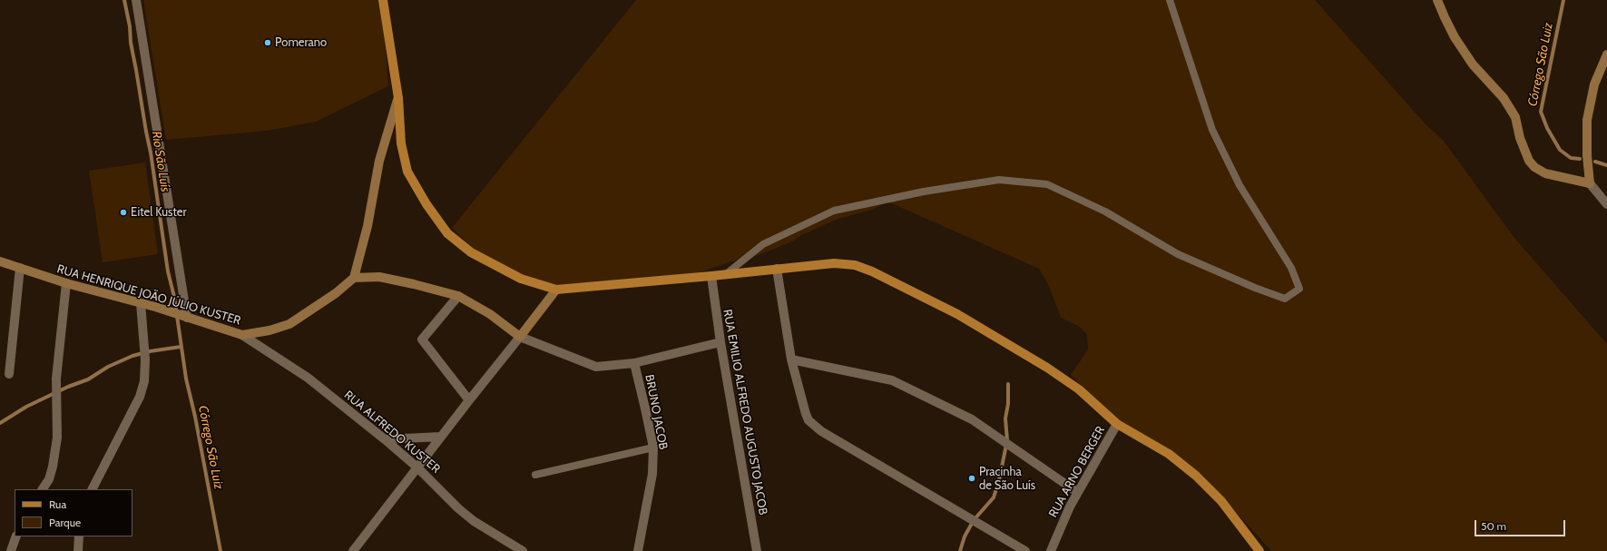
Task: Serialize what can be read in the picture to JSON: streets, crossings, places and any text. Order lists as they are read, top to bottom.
{
  "streets": {
    "street": [
      "RUA HENRIQUE JOÃO JÚLIO KUSTER",
      "BRUNO JACOB",
      "RUA EMILIO ALFREDO AUGUSTO JACOB",
      "RUA ALFREDO KUSTER",
      "RUA ARNO BERGER"
    ]
  },
  "crossings": [
    ["RUA HENRIQUE JOÃO JÚLIO KUSTER", "RUA ALFREDO KUSTER"]
  ],
  "water": ["Córrego São Luiz", "Rio São Luís"],
  "places": ["Pomerano", "Eitel Kuster", "Pracinha de São Luís"],
  "legend": ["Rua", "Parque"],
  "scale_bar": "50 m"
}
